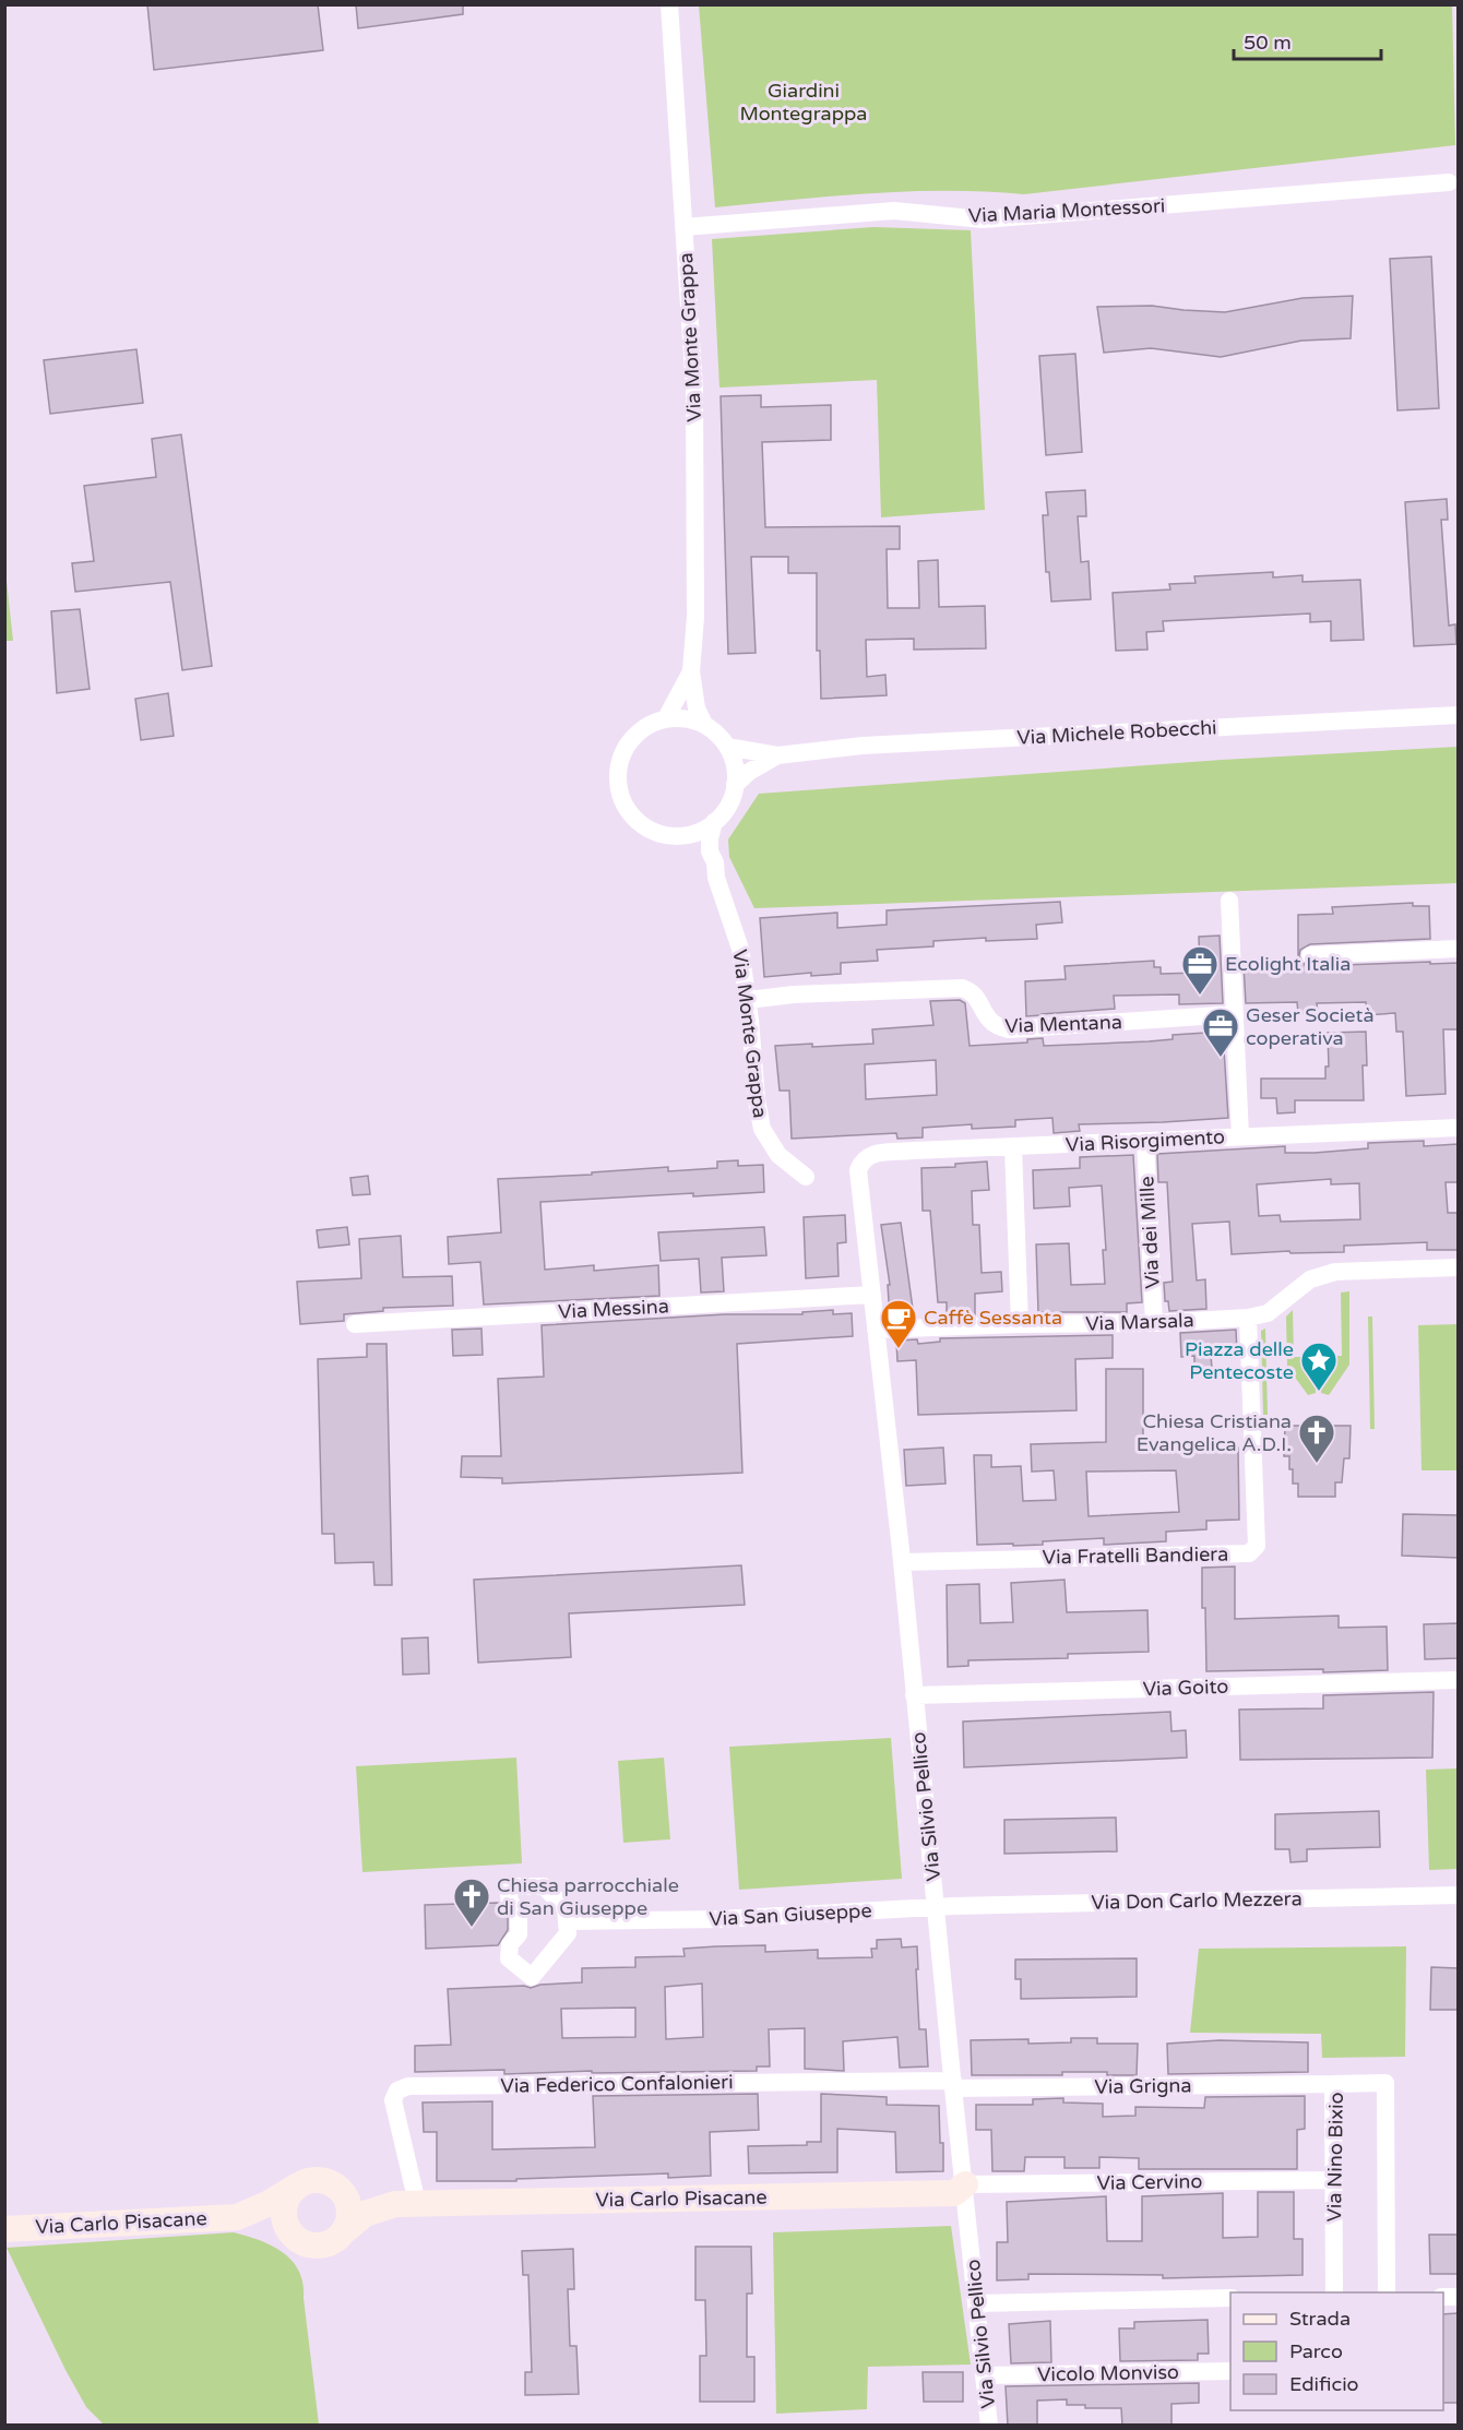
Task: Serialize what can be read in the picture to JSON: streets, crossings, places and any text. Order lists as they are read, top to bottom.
{
  "streets": {
    "street": [
      "Via Maria Montessori",
      "Via Monte Grappa",
      "Via Michele Robecchi",
      "Via Mentana",
      "Via Risorgimento",
      "Via dei Mille",
      "Via Messina",
      "Via Marsala",
      "Via Fratelli Bandiera",
      "Via Goito",
      "Via Silvio Pellico",
      "Via Don Carlo Mezzera",
      "Via San Giuseppe",
      "Via Federico Confalonieri",
      "Via Grigna",
      "Via Nino Bixio",
      "Via Cervino",
      "Via Carlo Pisacane",
      "Vicolo Monviso"
    ]
  },
  "crossings": [
    ["Via Maria Montessori", "Via Monte Grappa"],
    ["Via Monte Grappa", "Via Michele Robecchi"],
    ["Via Monte Grappa", "Via Mentana"],
    ["Via Risorgimento", "Via dei Mille"],
    ["Via Risorgimento", "Via Silvio Pellico"],
    ["Via dei Mille", "Via Marsala"],
    ["Via Messina", "Via Silvio Pellico"],
    ["Via Marsala", "Via Fratelli Bandiera"],
    ["Via Marsala", "Via Silvio Pellico"],
    ["Via Fratelli Bandiera", "Via Silvio Pellico"],
    ["Via Goito", "Via Silvio Pellico"],
    ["Via Silvio Pellico", "Via Don Carlo Mezzera"],
    ["Via Silvio Pellico", "Via San Giuseppe"],
    ["Via Silvio Pellico", "Via Federico Confalonieri"],
    ["Via Silvio Pellico", "Via Grigna"],
    ["Via Silvio Pellico", "Via Cervino"],
    ["Via Silvio Pellico", "Via Carlo Pisacane"],
    ["Via Silvio Pellico", "Vicolo Monviso"],
    ["Via Don Carlo Mezzera", "Via San Giuseppe"],
    ["Via Federico Confalonieri", "Via Grigna"],
    ["Via Federico Confalonieri", "Via Carlo Pisacane"],
    ["Via Grigna", "Via Nino Bixio"],
    ["Via Nino Bixio", "Via Cervino"],
    ["Via Cervino", "Via Carlo Pisacane"]
  ],
  "parks": ["Giardini Montegrappa"],
  "places": {
    "office": ["Ecolight Italia", "Geser Società coperativa"],
    "cafe": ["Caffè Sessanta"],
    "place": ["Piazza delle Pentecoste"],
    "church": ["Chiesa Cristiana Evangelica A.D.I.", "Chiesa parrocchiale di San Giuseppe"]
  },
  "legend": ["Strada", "Parco", "Edificio"],
  "scale_bar": "50 m"
}
